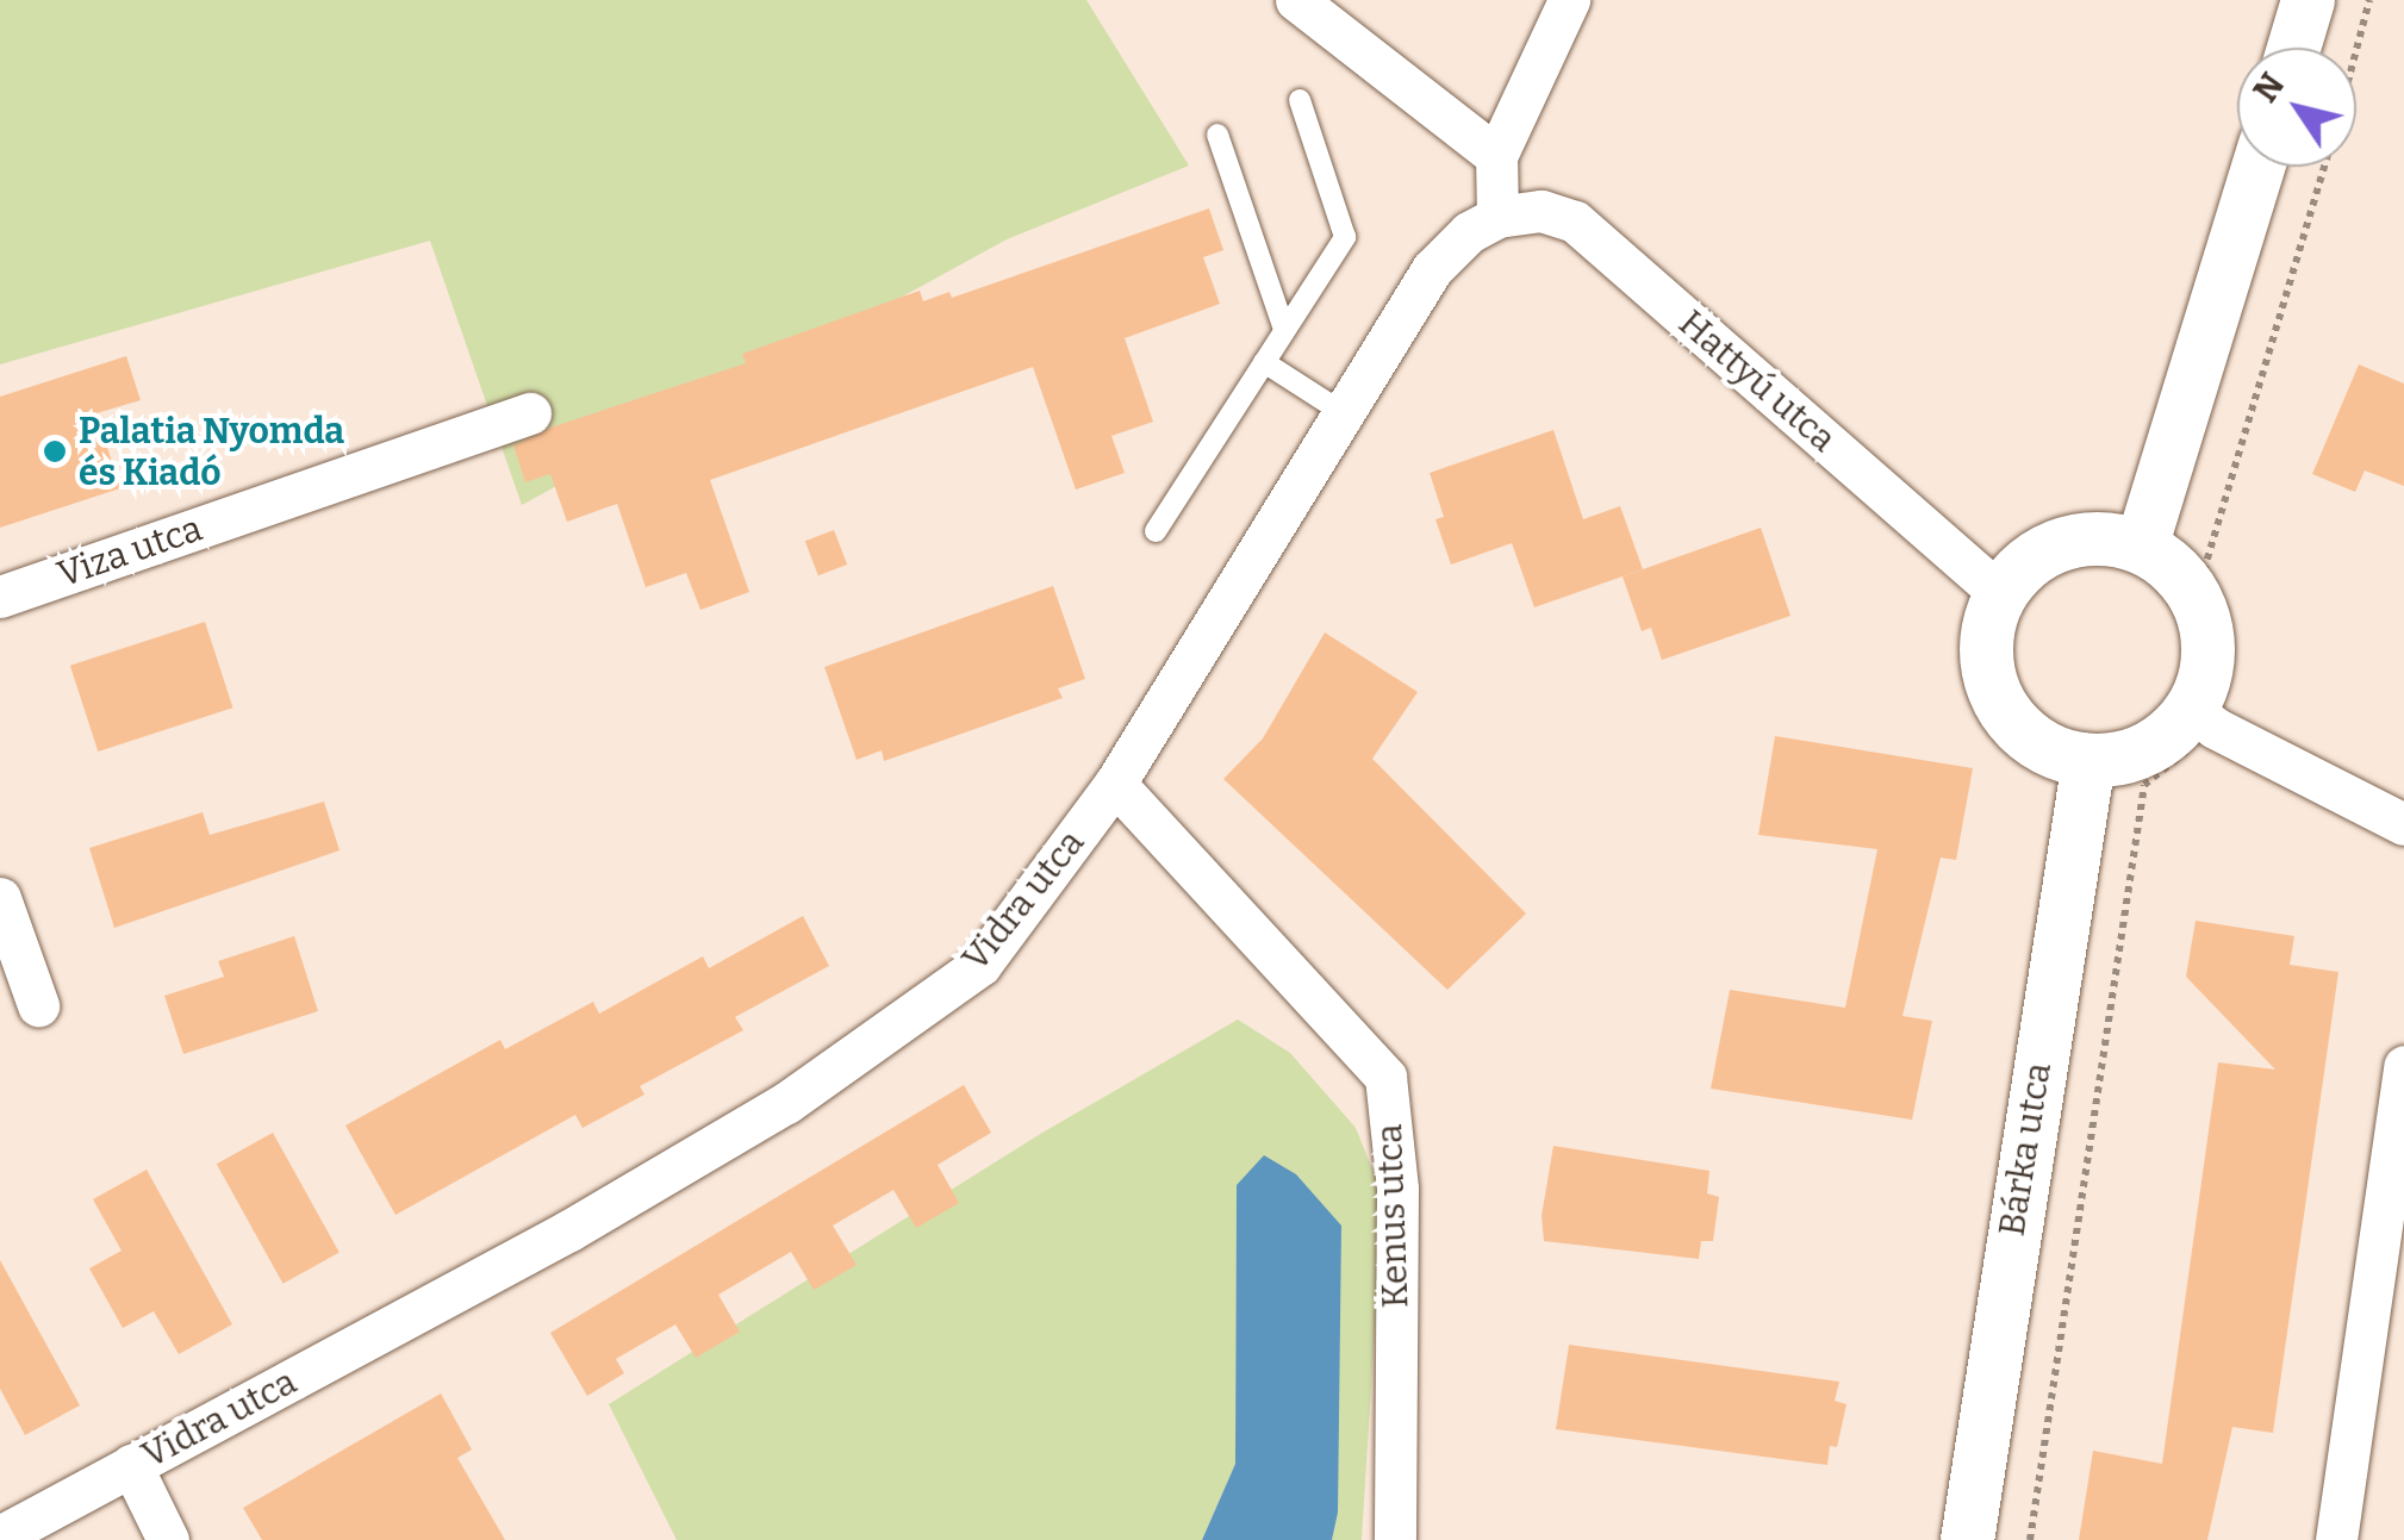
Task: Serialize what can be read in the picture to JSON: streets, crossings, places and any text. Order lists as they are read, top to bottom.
{
  "streets": {
    "street": [
      "Hattyú utca",
      "Viza utca",
      "Vidra utca",
      "Bárka utca",
      "Kenus utca"
    ]
  },
  "crossings": [
    ["Hattyú utca", "Vidra utca"],
    ["Hattyú utca", "Bárka utca"],
    ["Vidra utca", "Kenus utca"]
  ],
  "places": ["Palatia Nyomda és Kiadó"],
  "north": "top left"
}
